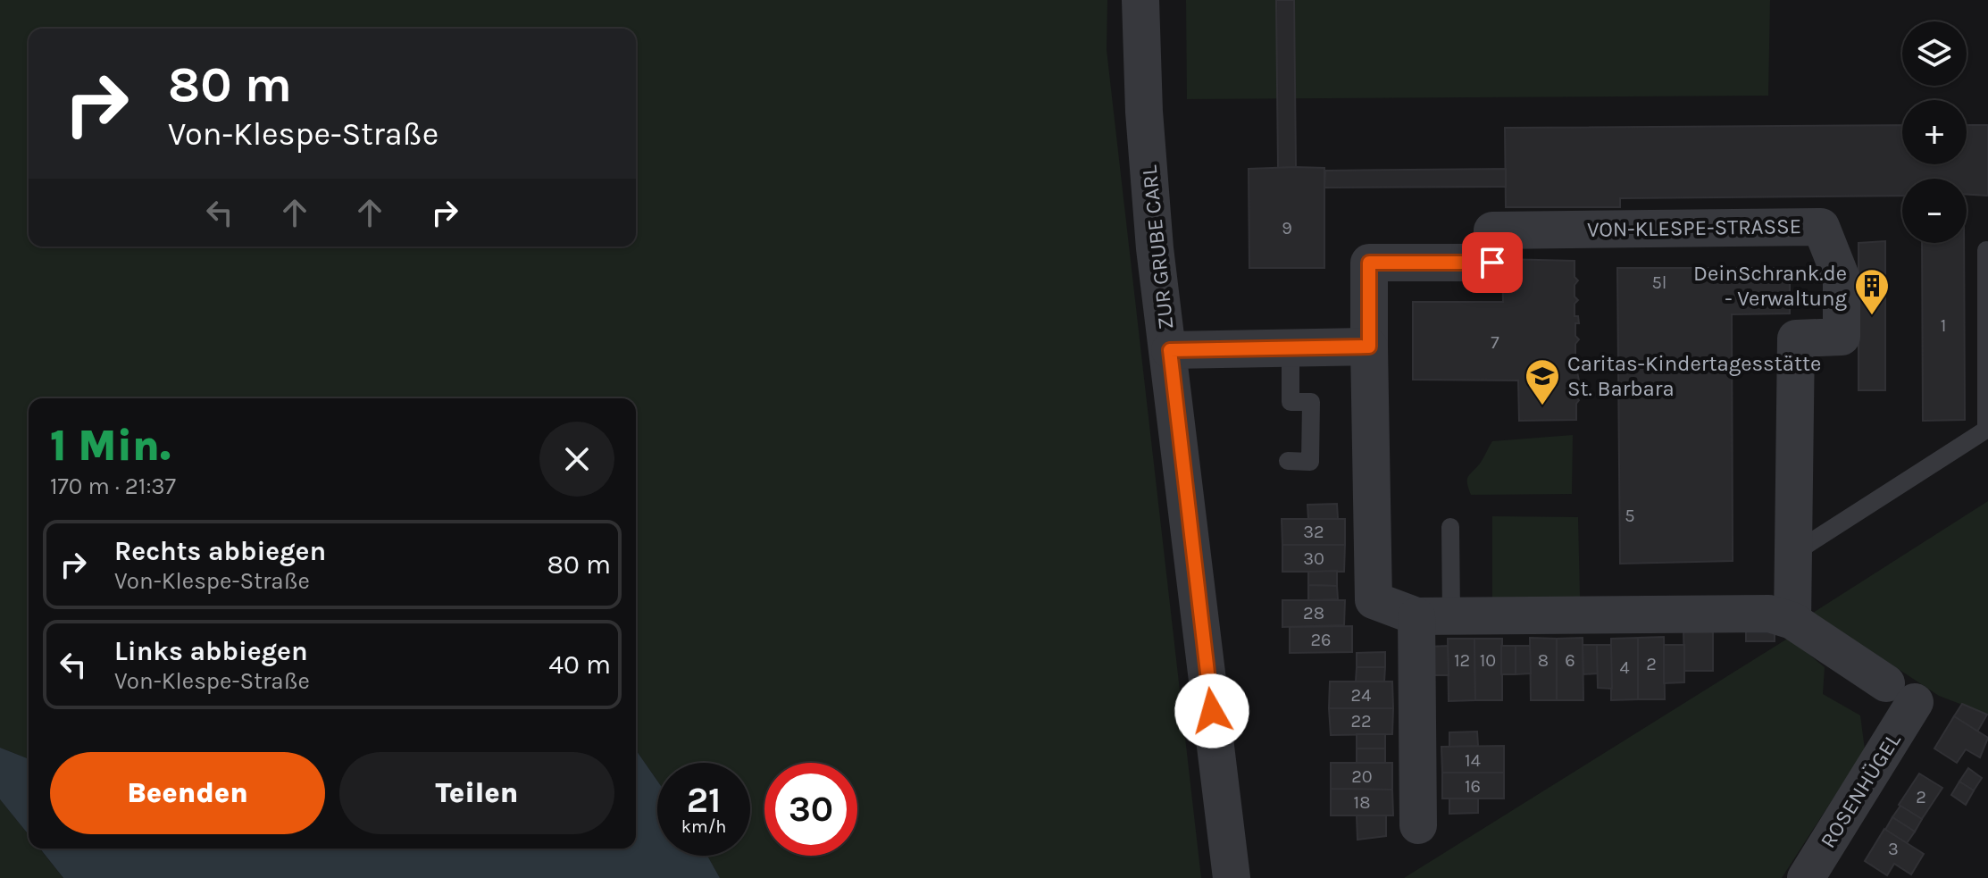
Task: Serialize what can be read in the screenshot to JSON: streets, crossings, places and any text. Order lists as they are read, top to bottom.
{
  "streets": {
    "street": ["VON-KLESPE-STRASSE", "ZUR GRUBE CARL", "ROSENHÜGEL"]
  },
  "crossings": [
    ["VON-KLESPE-STRASSE", "ROSENHÜGEL"]
  ],
  "places": {
    "building": ["DeinSchrank.de - Verwaltung"],
    "school or university": ["Caritas-Kindertagesstätte St. Barbara"]
  },
  "house_numbers": [
    "9",
    "5l",
    "1",
    "7",
    "5",
    "32",
    "30",
    "28",
    "26",
    "12",
    "10",
    "8",
    "6",
    "2",
    "4",
    "24",
    "22",
    "14",
    "20",
    "16",
    "2",
    "18",
    "3"
  ],
  "page": {
    "map_buttons": ["+", "−"],
    "turn": ["80 m", "Von-Klespe-Straße"],
    "heading": ["1 Min.", "170 m · 21:37"],
    "list": [
      {
        "name": "Rechts abbiegen",
        "note": "Von-Klespe-Straße",
        "value": "80 m"
      },
      {
        "name": "Links abbiegen",
        "note": "Von-Klespe-Straße",
        "value": "40 m"
      }
    ],
    "buttons": ["Beenden", "Teilen"],
    "speed": "21 km/h",
    "limit": "30"
  }
}
